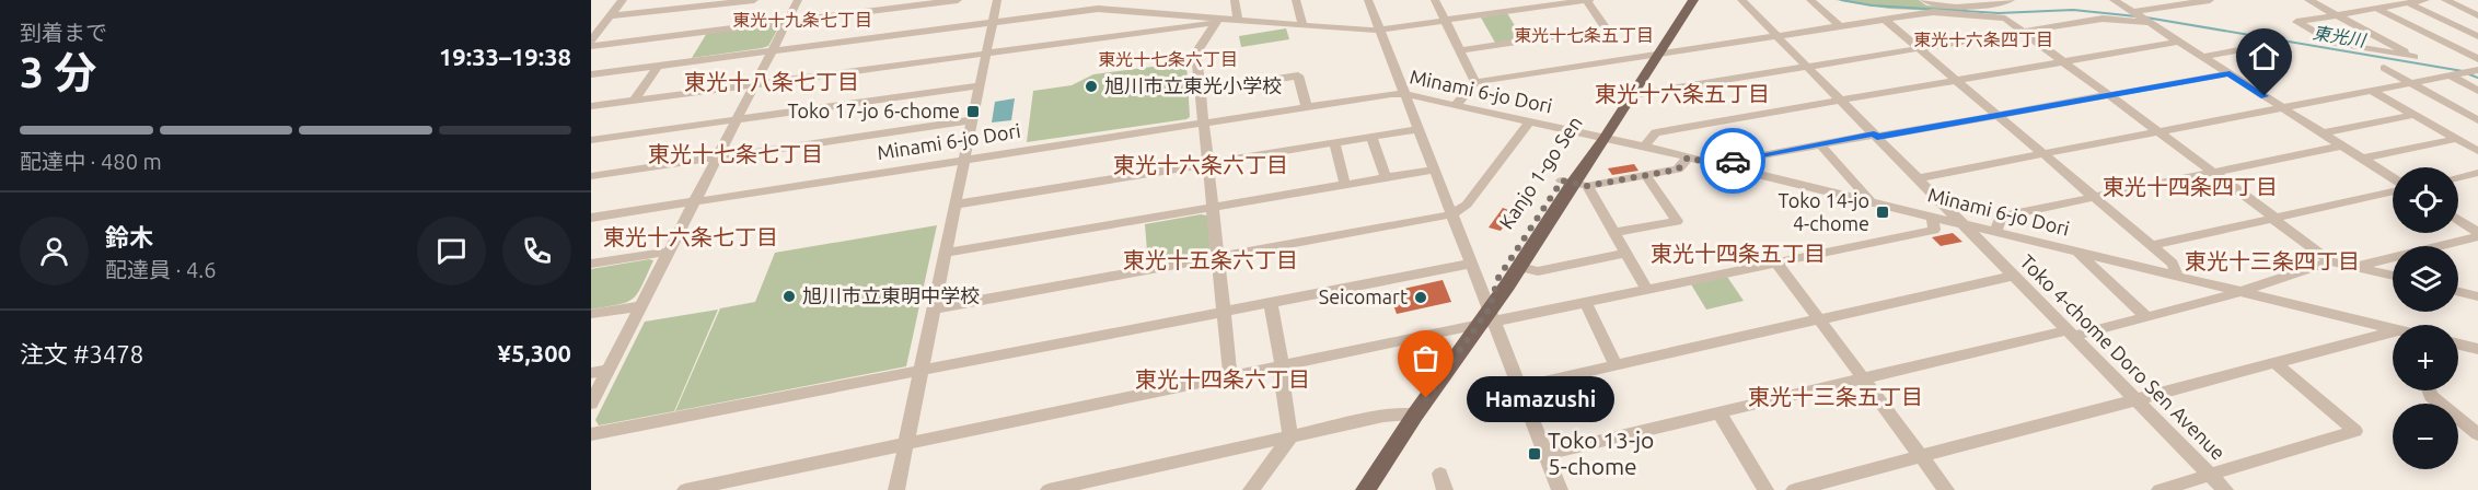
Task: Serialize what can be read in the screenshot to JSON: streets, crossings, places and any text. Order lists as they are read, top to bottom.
{
  "streets": {
    "main road": ["Kanjo 1-go Sen"],
    "street": ["Minami 6-jo Dori", "Toko 4-chome Doro Sen Avenue"]
  },
  "crossings": [
    ["Minami 6-jo Dori", "Kanjo 1-go Sen"],
    ["Minami 6-jo Dori", "Toko 4-chome Doro Sen Avenue"]
  ],
  "districts": [
    "東光十九条七丁目",
    "東光十七条五丁目",
    "東光十六条四丁目",
    "東光十七条六丁目",
    "東光十八条七丁目",
    "東光十六条五丁目",
    "東光十七条七丁目",
    "東光十六条六丁目",
    "東光十四条四丁目",
    "東光十六条七丁目",
    "東光十四条五丁目",
    "東光十五条六丁目",
    "東光十三条四丁目",
    "東光十四条六丁目",
    "東光十三条五丁目"
  ],
  "water": ["東光川"],
  "places": {
    "other": [
      "旭川市立東光小学校",
      "旭川市立東明中学校",
      "Seicomart",
      "Hamazushi"
    ],
    "transit": ["Toko 17-jo 6-chome", "Toko 14-jo 4-chome", "Toko 13-jo 5-chome"]
  },
  "page": {
    "heading": ["3 分", "到着まで", "19:33–19:38"],
    "panel": [
      "鈴木",
      "配達員 · 4.6",
      "注文 #3478",
      "¥5,300"
    ],
    "bar": "配達中 · 480 m",
    "map_buttons": ["+", "−"],
    "bubble": "Hamazushi"
  }
}
